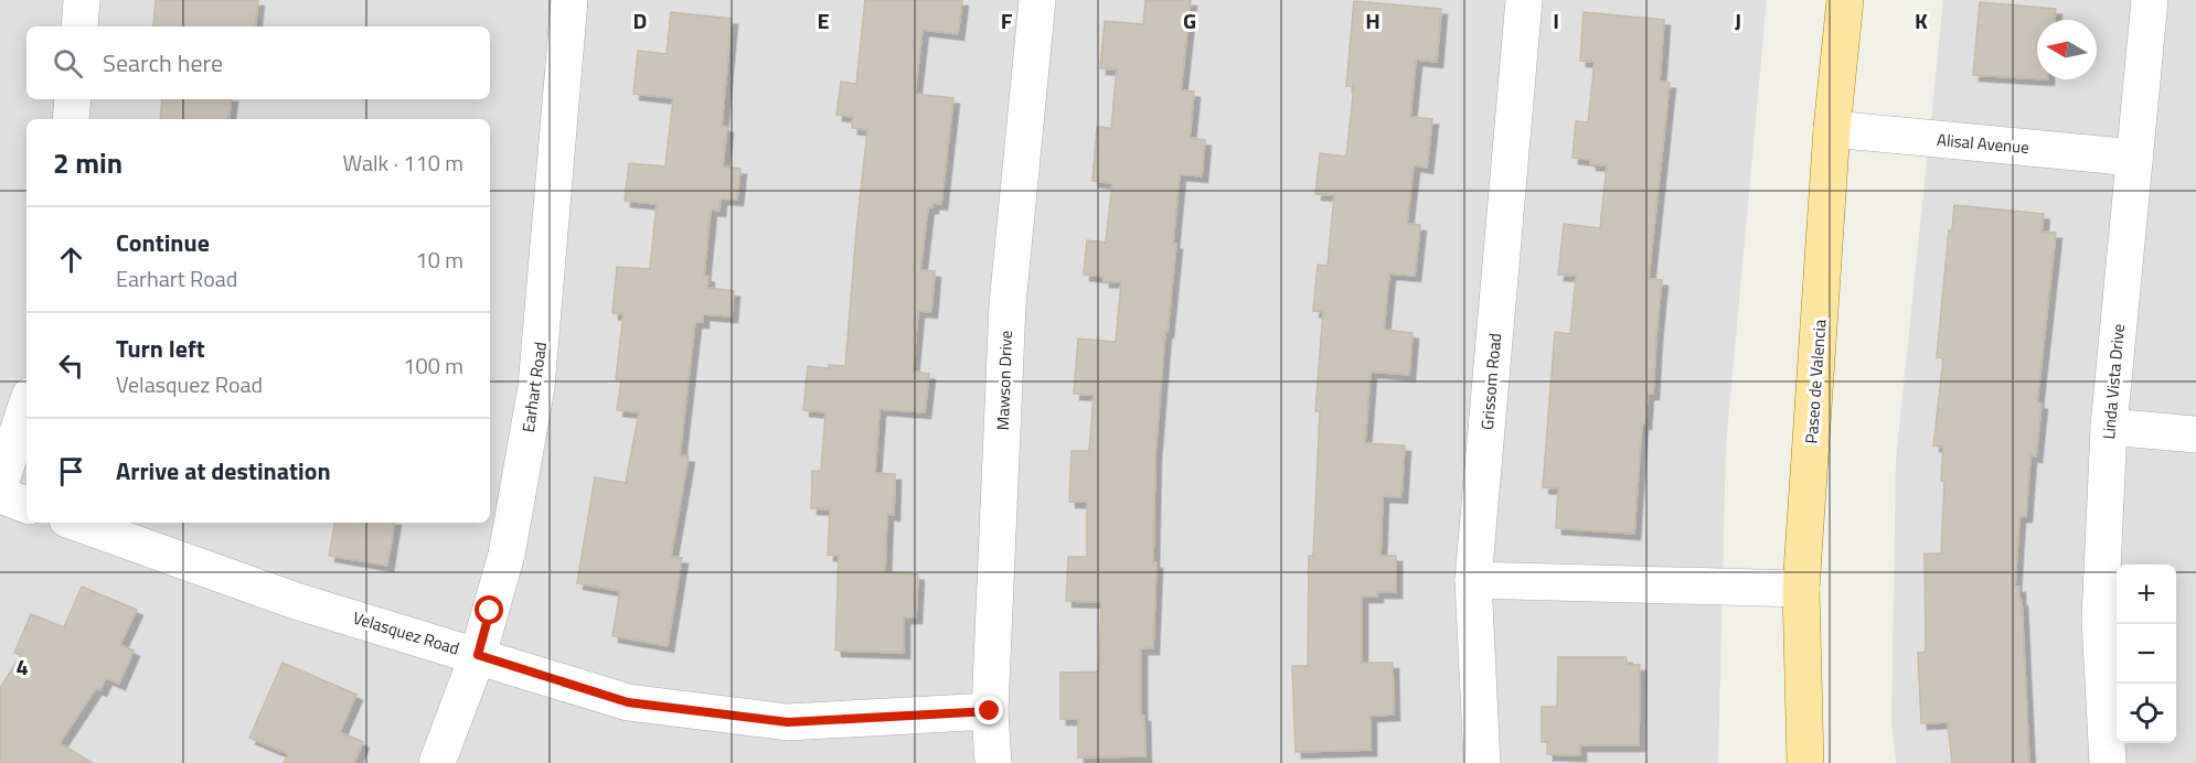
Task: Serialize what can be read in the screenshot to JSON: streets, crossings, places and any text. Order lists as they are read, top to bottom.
{
  "streets": {
    "main road": ["Paseo de Valencia"],
    "street": [
      "Alisal Avenue",
      "Mawson Drive",
      "Grissom Road",
      "Linda Vista Drive",
      "Earhart Road",
      "Velasquez Road"
    ]
  },
  "crossings": [
    ["Alisal Avenue", "Paseo de Valencia"],
    ["Alisal Avenue", "Linda Vista Drive"],
    ["Mawson Drive", "Velasquez Road"],
    ["Earhart Road", "Velasquez Road"]
  ],
  "north": "left",
  "page": {
    "search": "Search here",
    "heading": ["2 min", "Walk · 110 m"],
    "list": [
      ["Continue", "Earhart Road", "10 m"],
      ["Turn left", "Velasquez Road", "100 m"],
      "Arrive at destination"
    ],
    "map_buttons": ["+", "−"]
  },
  "grid": {
    "columns": [
      "D",
      "E",
      "F",
      "G",
      "H",
      "I",
      "J",
      "K"
    ],
    "rows": ["4"]
  }
}
